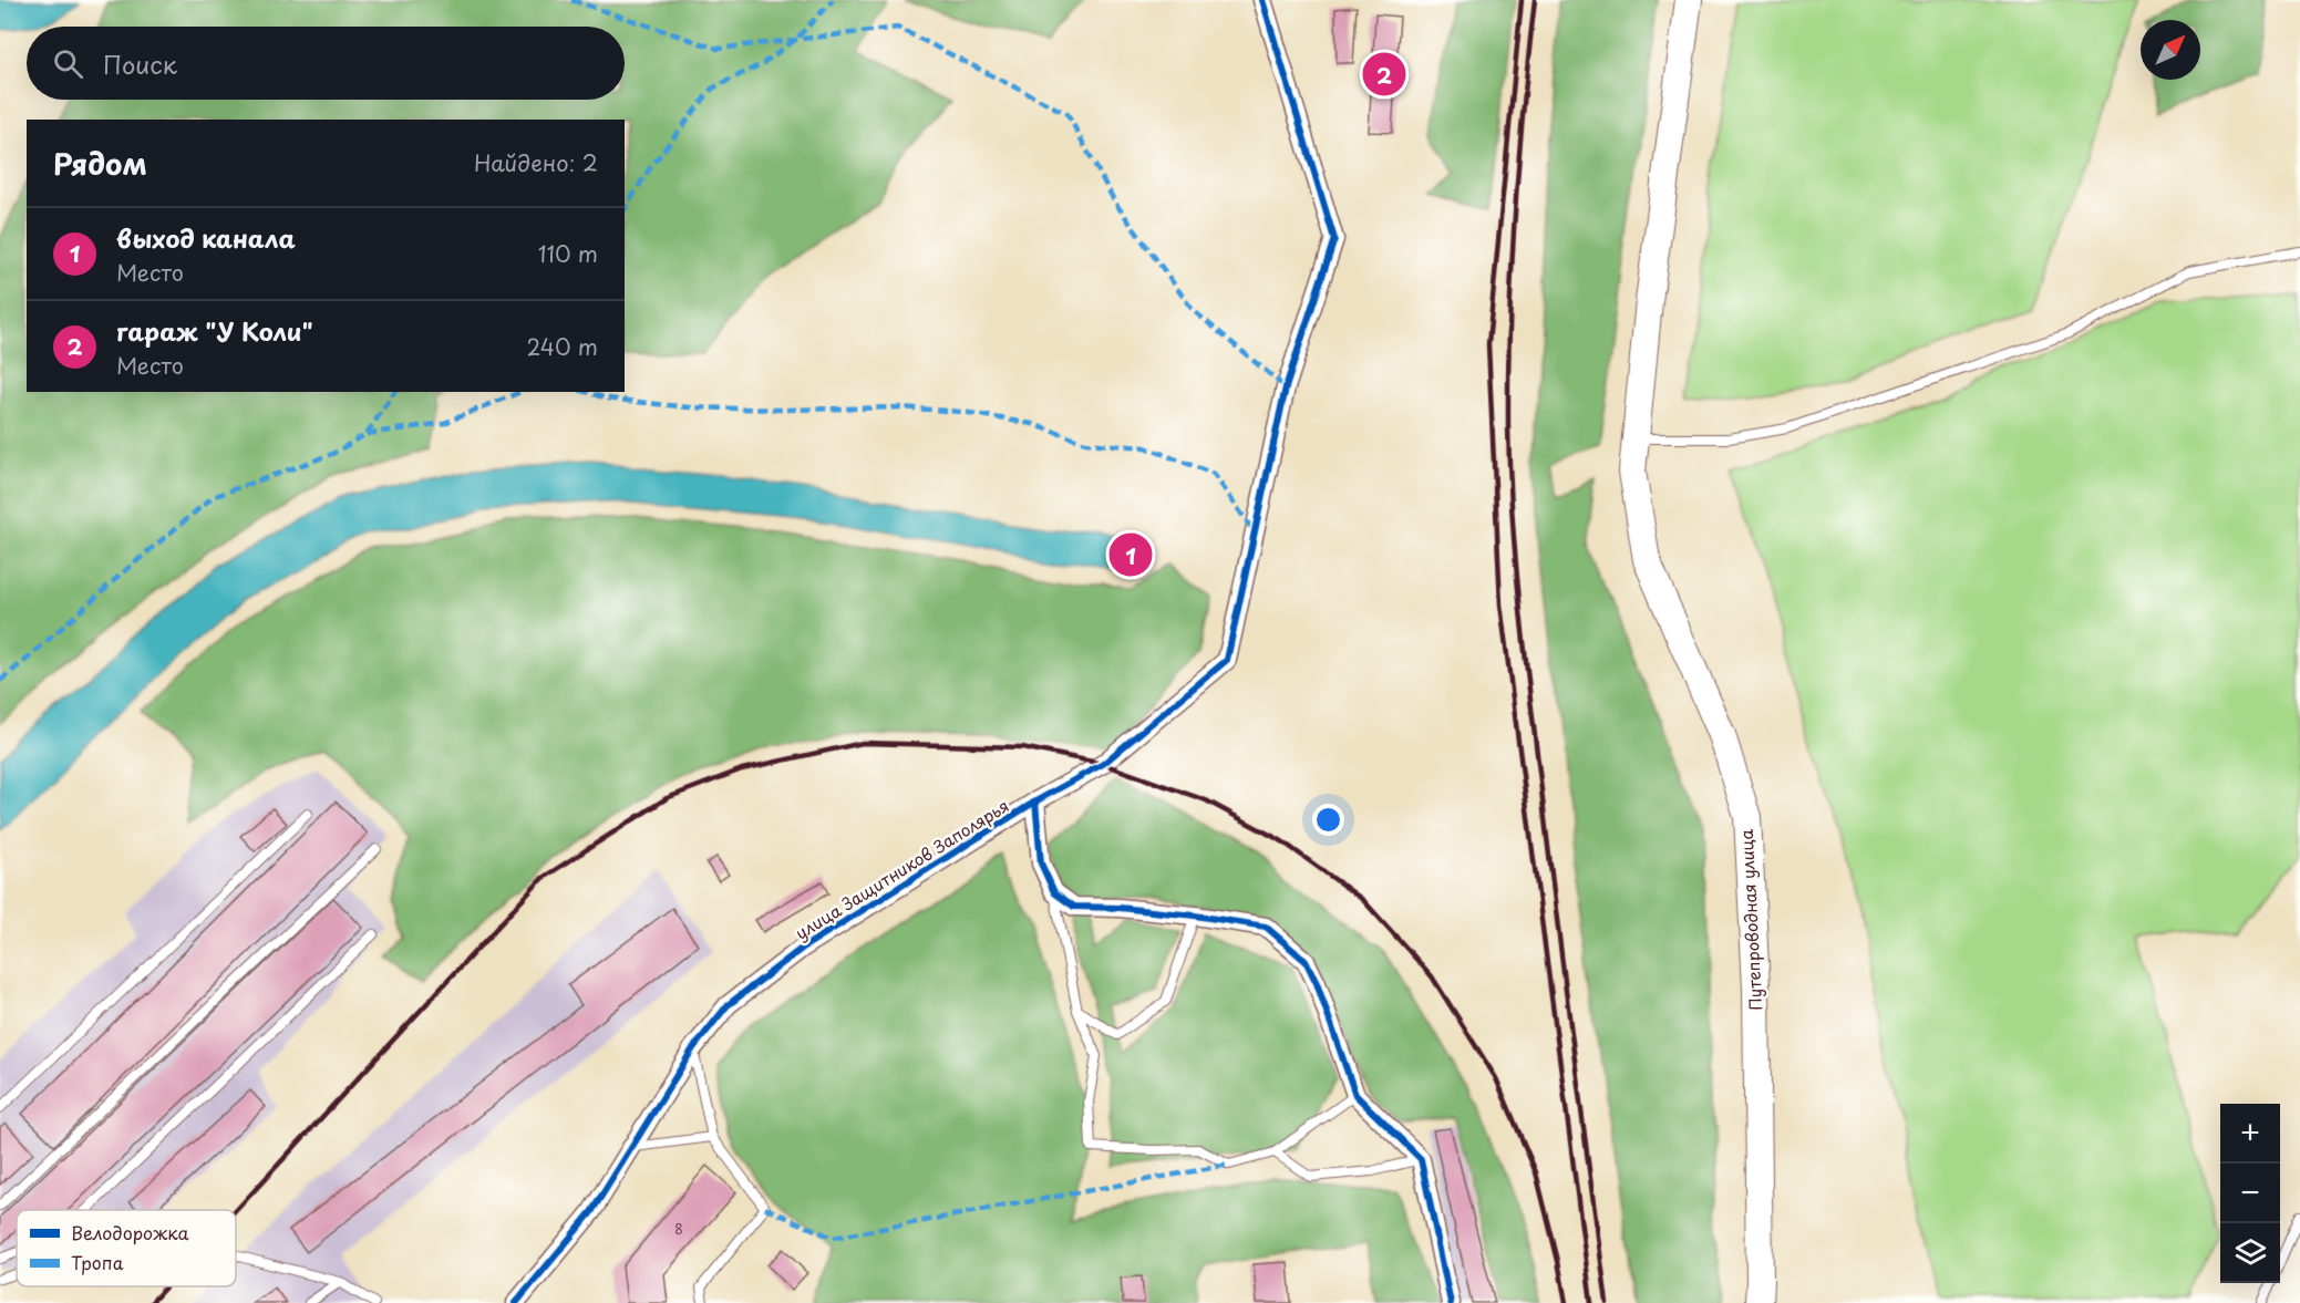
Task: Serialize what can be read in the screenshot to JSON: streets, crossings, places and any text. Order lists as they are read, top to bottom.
{
  "streets": {
    "main road": ["Путепроводная улица"],
    "street": ["улица Защитников Заполярья"]
  },
  "house_numbers": ["8"],
  "legend": ["Велодорожка", "Тропа"],
  "north": "top right",
  "page": {
    "search": "Поиск",
    "pins": ["2", "1"],
    "heading": ["Рядом", "Найдено: 2"],
    "list": [
      {
        "mark": "1",
        "name": "выход канала",
        "note": "Место",
        "value": "110 m"
      },
      {
        "mark": "2",
        "name": "гараж \"У Коли\"",
        "note": "Место",
        "value": "240 m"
      }
    ],
    "map_buttons": ["+", "−"]
  }
}
